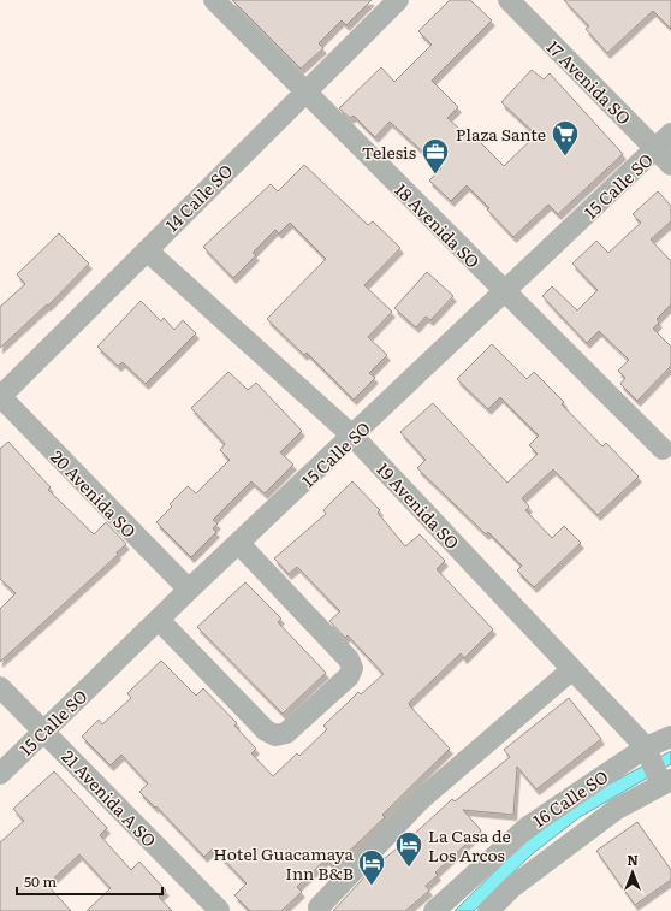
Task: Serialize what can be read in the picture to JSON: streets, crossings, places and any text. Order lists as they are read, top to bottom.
{
  "streets": {
    "street": [
      "17 Avenida SO",
      "15 Calle SO",
      "14 Calle SO",
      "18 Avenida SO",
      "20 Avenida SO",
      "19 Avenida SO",
      "21 Avenida A SO",
      "16 Calle SO"
    ]
  },
  "crossings": [
    ["17 Avenida SO", "15 Calle SO"],
    ["15 Calle SO", "18 Avenida SO"],
    ["15 Calle SO", "20 Avenida SO"],
    ["15 Calle SO", "19 Avenida SO"],
    ["15 Calle SO", "21 Avenida A SO"],
    ["14 Calle SO", "18 Avenida SO"],
    ["14 Calle SO", "20 Avenida SO"],
    ["14 Calle SO", "19 Avenida SO"],
    ["19 Avenida SO", "16 Calle SO"]
  ],
  "places": {
    "supermarket": ["Plaza Sante"],
    "office": ["Telesis"],
    "hotel": ["La Casa de Los Arcos", "Hotel Guacamaya Inn B&B"]
  },
  "scale_bar": "50 m",
  "north": "top"
}
